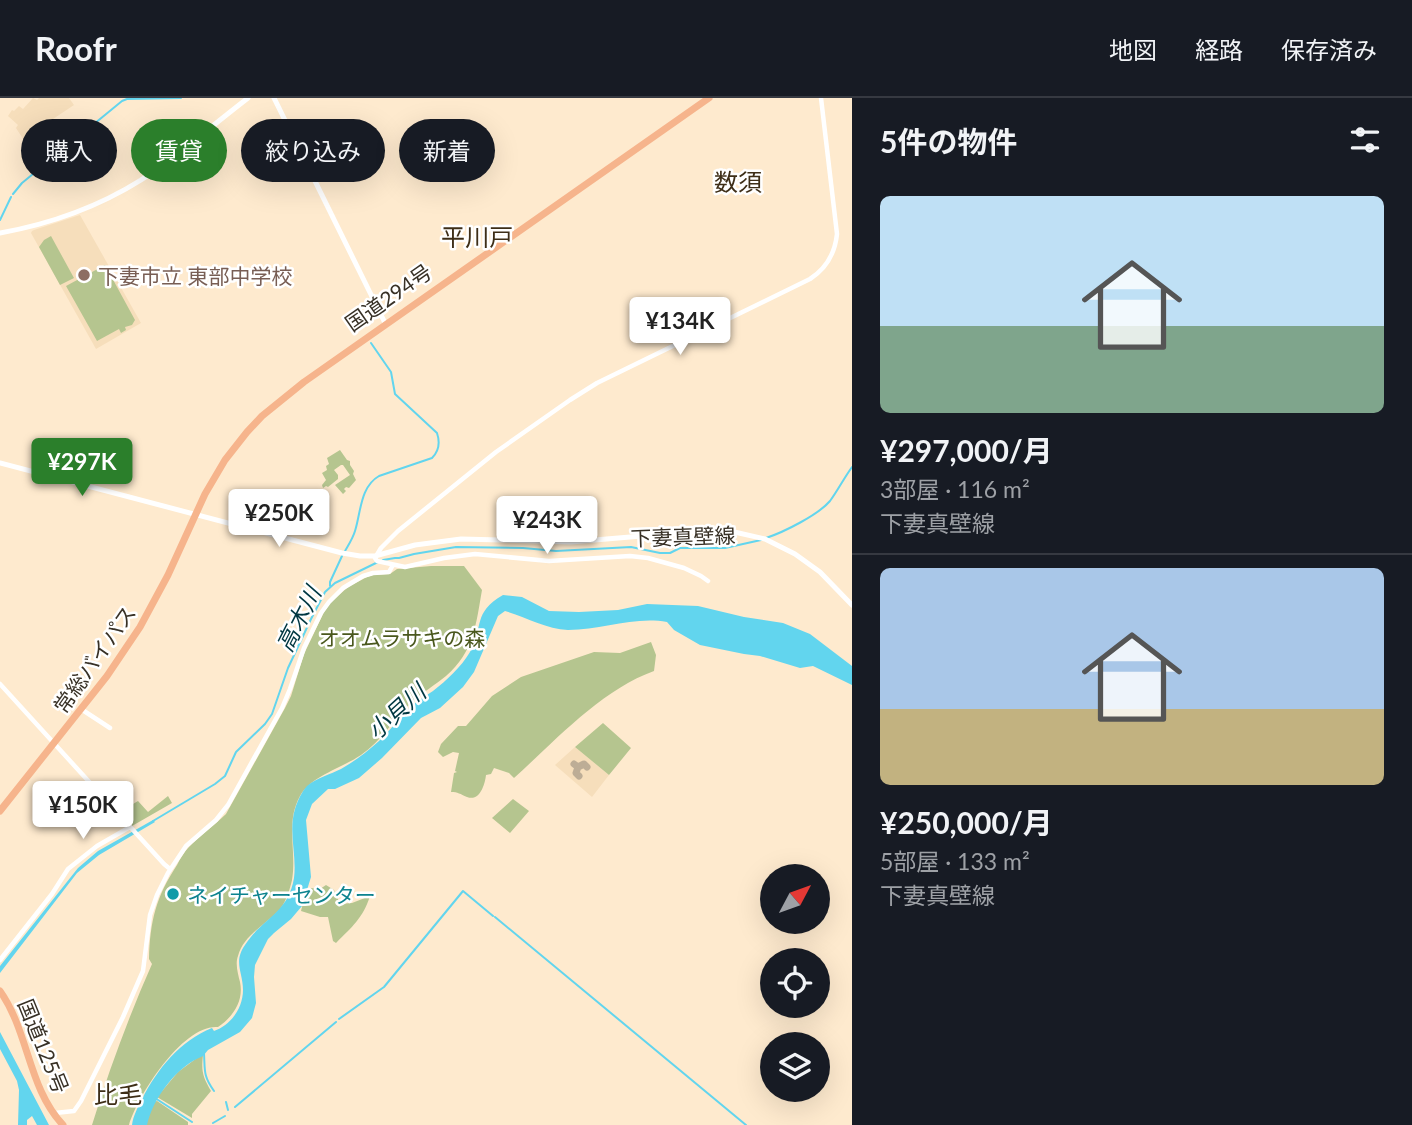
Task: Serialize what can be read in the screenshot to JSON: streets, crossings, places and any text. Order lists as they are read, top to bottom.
{
  "streets": {
    "highway": ["国道294号", "常総バイパス", "国道125号"],
    "main road": ["下妻真壁線"]
  },
  "crossings": [
    ["国道294号", "下妻真壁線"],
    ["国道294号", "常総バイパス"],
    ["下妻真壁線", "常総バイパス"]
  ],
  "districts": ["数須", "平川戸", "比毛"],
  "water": ["高木川", "小貝川"],
  "parks": ["オオムラサキの森"],
  "places": ["下妻市立 東部中学校", "ネイチャーセンター"],
  "north": "top right",
  "page": {
    "header": "Roofr",
    "nav": ["地図", "経路", "保存済み"],
    "heading": "5件の物件",
    "chip": [
      "購入",
      "賃貸",
      "絞り込み",
      "新着"
    ],
    "list": [
      {
        "name": "¥297,000/月",
        "note": "3部屋 · 116 m² · 下妻真壁線"
      },
      {
        "name": "¥250,000/月",
        "note": "5部屋 · 133 m² · 下妻真壁線"
      }
    ],
    "price": [
      "¥134K",
      "¥297K",
      "¥250K",
      "¥243K",
      "¥150K"
    ]
  }
}
